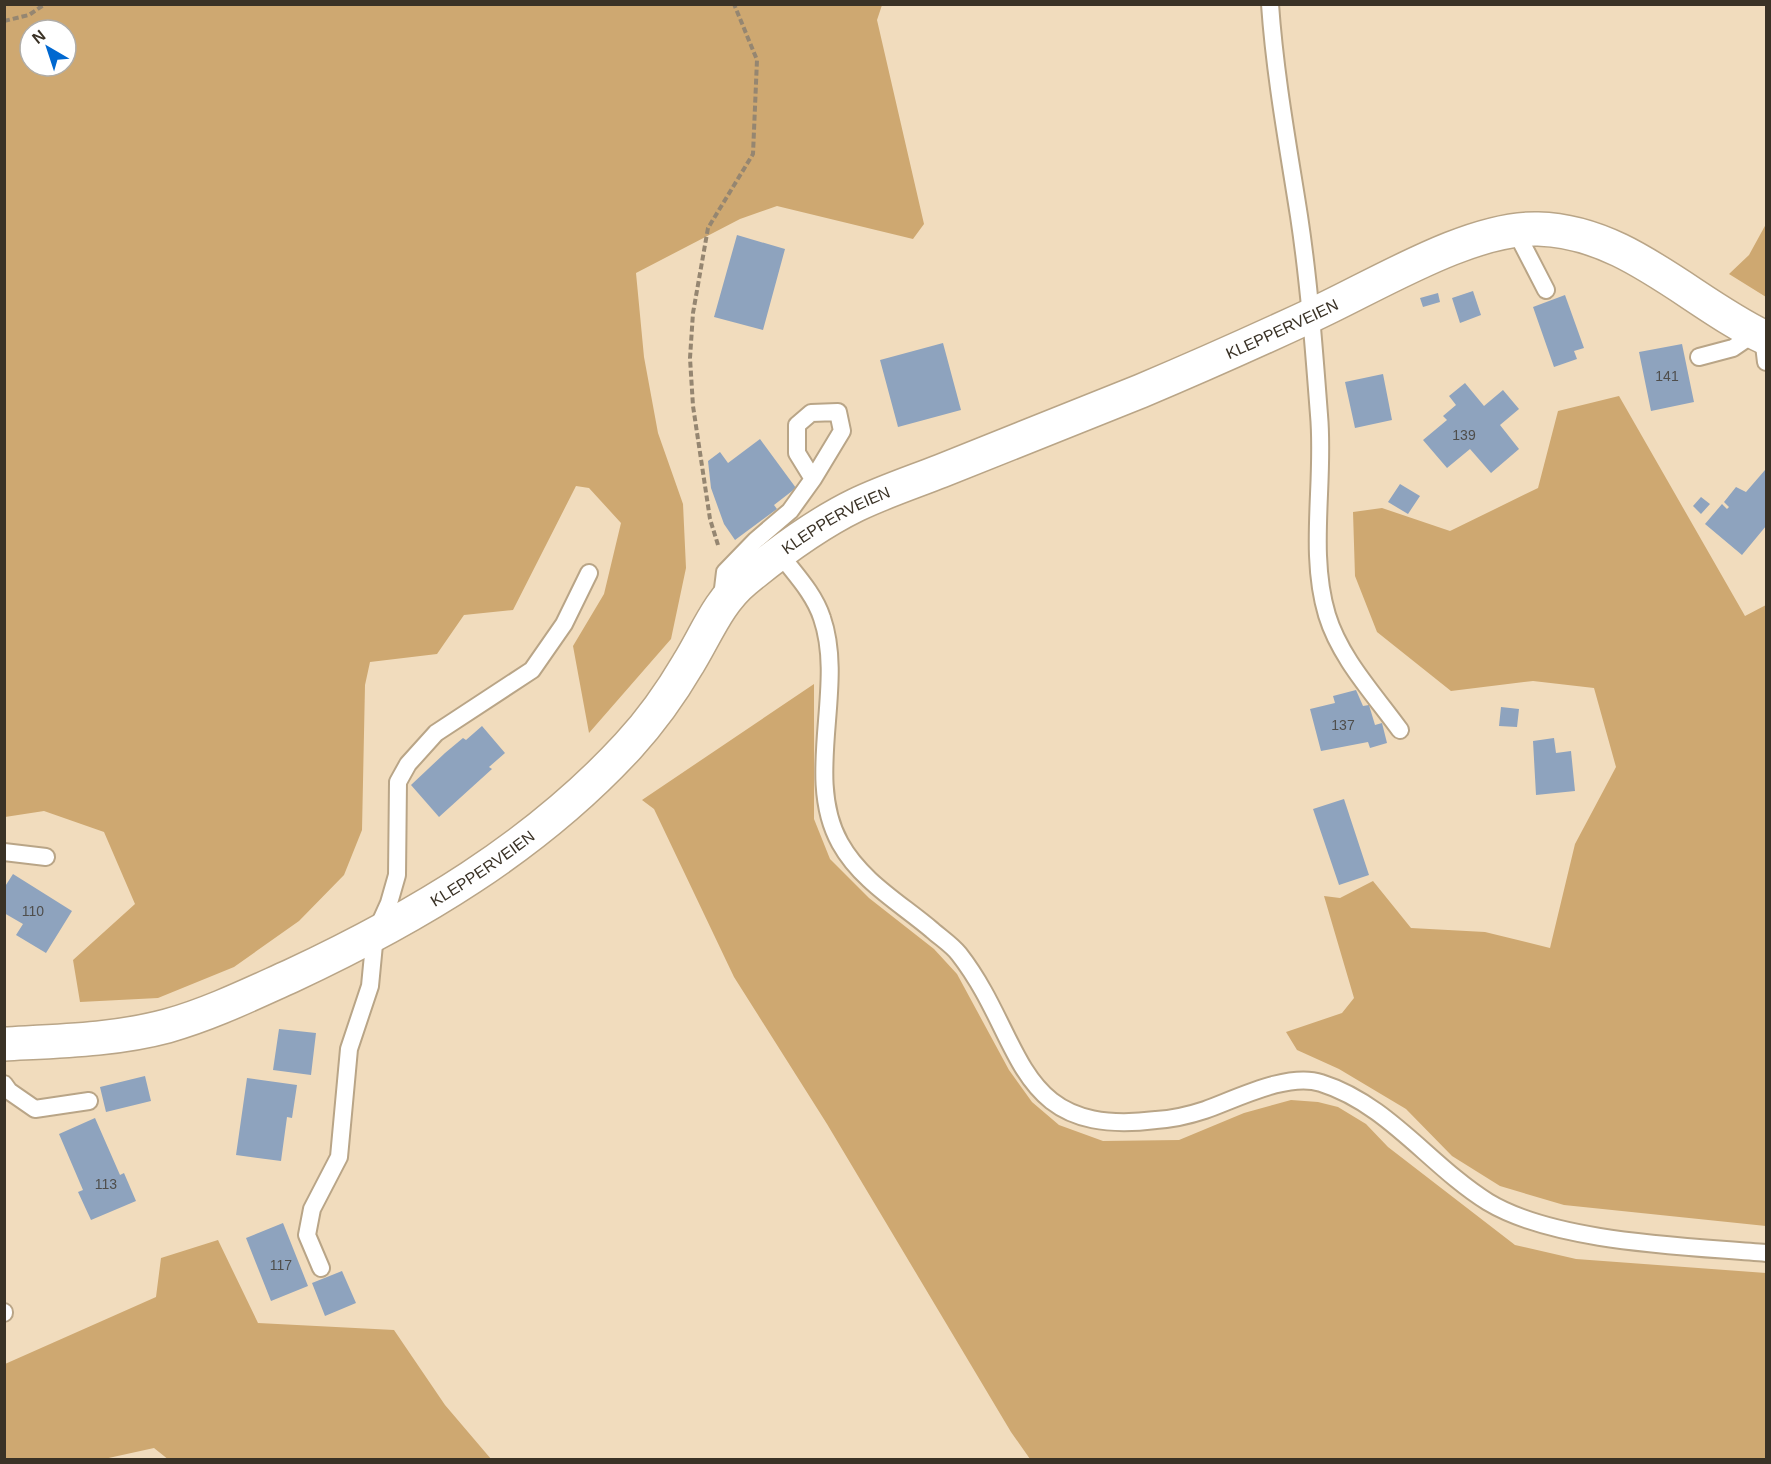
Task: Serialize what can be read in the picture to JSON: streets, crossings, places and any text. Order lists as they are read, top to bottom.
{
  "streets": {
    "street": ["KLEPPERVEIEN"]
  },
  "house_numbers": [
    "141",
    "139",
    "137",
    "110",
    "113",
    "117"
  ],
  "north": "top left"
}
